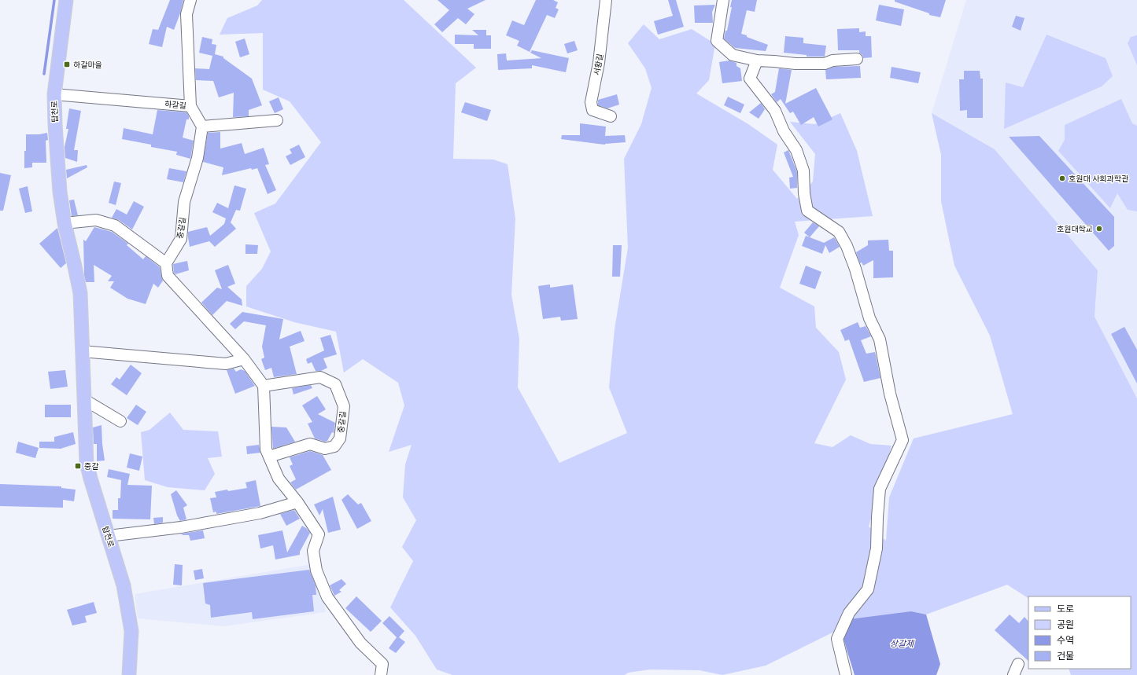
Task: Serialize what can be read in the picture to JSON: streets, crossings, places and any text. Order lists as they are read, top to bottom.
{
  "streets": {
    "main road": ["탑천로"],
    "street": ["서황길", "하갈길", "중갈길"]
  },
  "crossings": [
    ["하갈길", "탑천로"]
  ],
  "water": ["상갈제"],
  "places": {
    "transit": ["하갈마을", "중갈"],
    "other": ["호원대 사회과학관", "호원대학교"]
  },
  "legend": [
    "도로",
    "공원",
    "수역",
    "건물"
  ]
}
